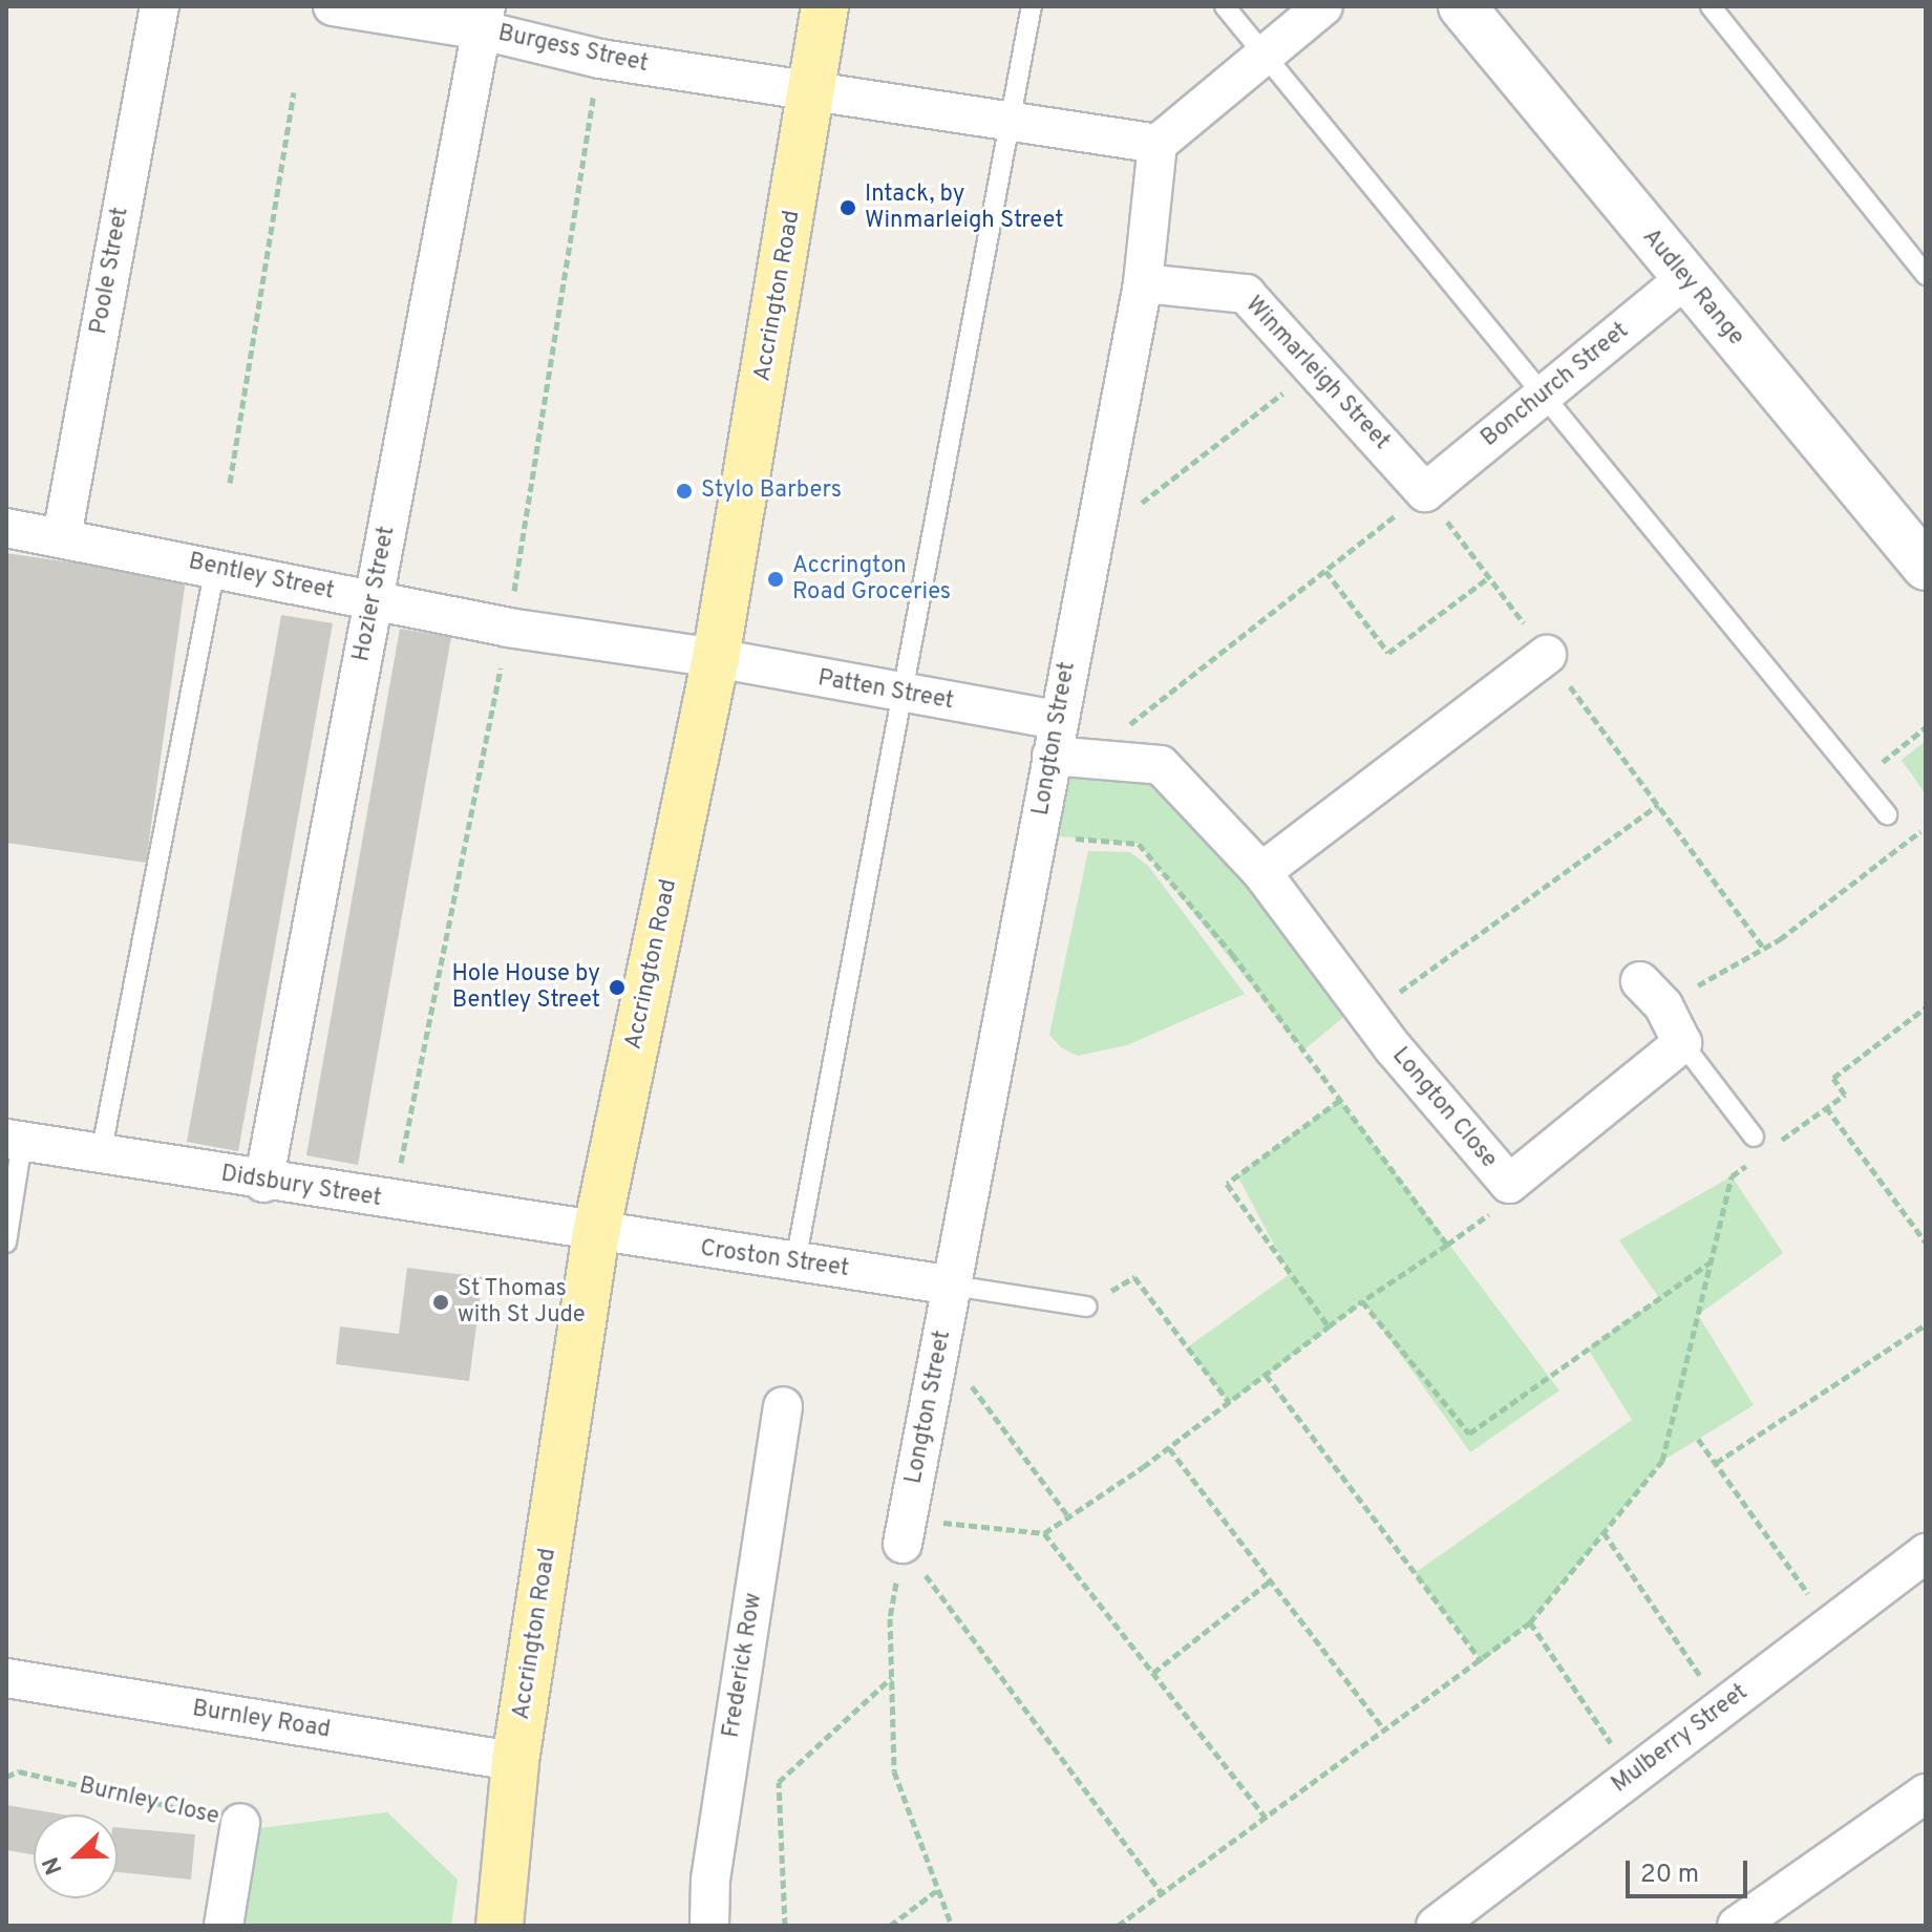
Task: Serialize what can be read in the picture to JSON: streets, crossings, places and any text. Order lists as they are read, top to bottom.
{
  "streets": {
    "main road": ["Accrington Road"],
    "street": [
      "Burgess Street",
      "Poole Street",
      "Audley Range",
      "Winmarleigh Street",
      "Bonchurch Street",
      "Bentley Street",
      "Hozier Street",
      "Patten Street",
      "Longton Street",
      "Longton Close",
      "Didsbury Street",
      "Croston Street",
      "Frederick Row",
      "Burnley Road",
      "Mulberry Street",
      "Burnley Close"
    ]
  },
  "crossings": [
    ["Burgess Street", "Accrington Road"],
    ["Burgess Street", "Hozier Street"],
    ["Poole Street", "Bentley Street"],
    ["Audley Range", "Bonchurch Street"],
    ["Accrington Road", "Bentley Street"],
    ["Accrington Road", "Patten Street"],
    ["Accrington Road", "Didsbury Street"],
    ["Accrington Road", "Croston Street"],
    ["Accrington Road", "Burnley Road"],
    ["Winmarleigh Street", "Bonchurch Street"],
    ["Winmarleigh Street", "Longton Street"],
    ["Bentley Street", "Hozier Street"],
    ["Bentley Street", "Patten Street"],
    ["Hozier Street", "Didsbury Street"],
    ["Patten Street", "Longton Street"],
    ["Patten Street", "Longton Close"],
    ["Longton Street", "Longton Close"],
    ["Longton Street", "Croston Street"],
    ["Didsbury Street", "Croston Street"]
  ],
  "places": [
    "Intack, by Winmarleigh Street",
    "Stylo Barbers",
    "Accrington Road Groceries",
    "Hole House by Bentley Street",
    "St Thomas with St Jude"
  ],
  "scale_bar": "20 m",
  "north": "left"
}
